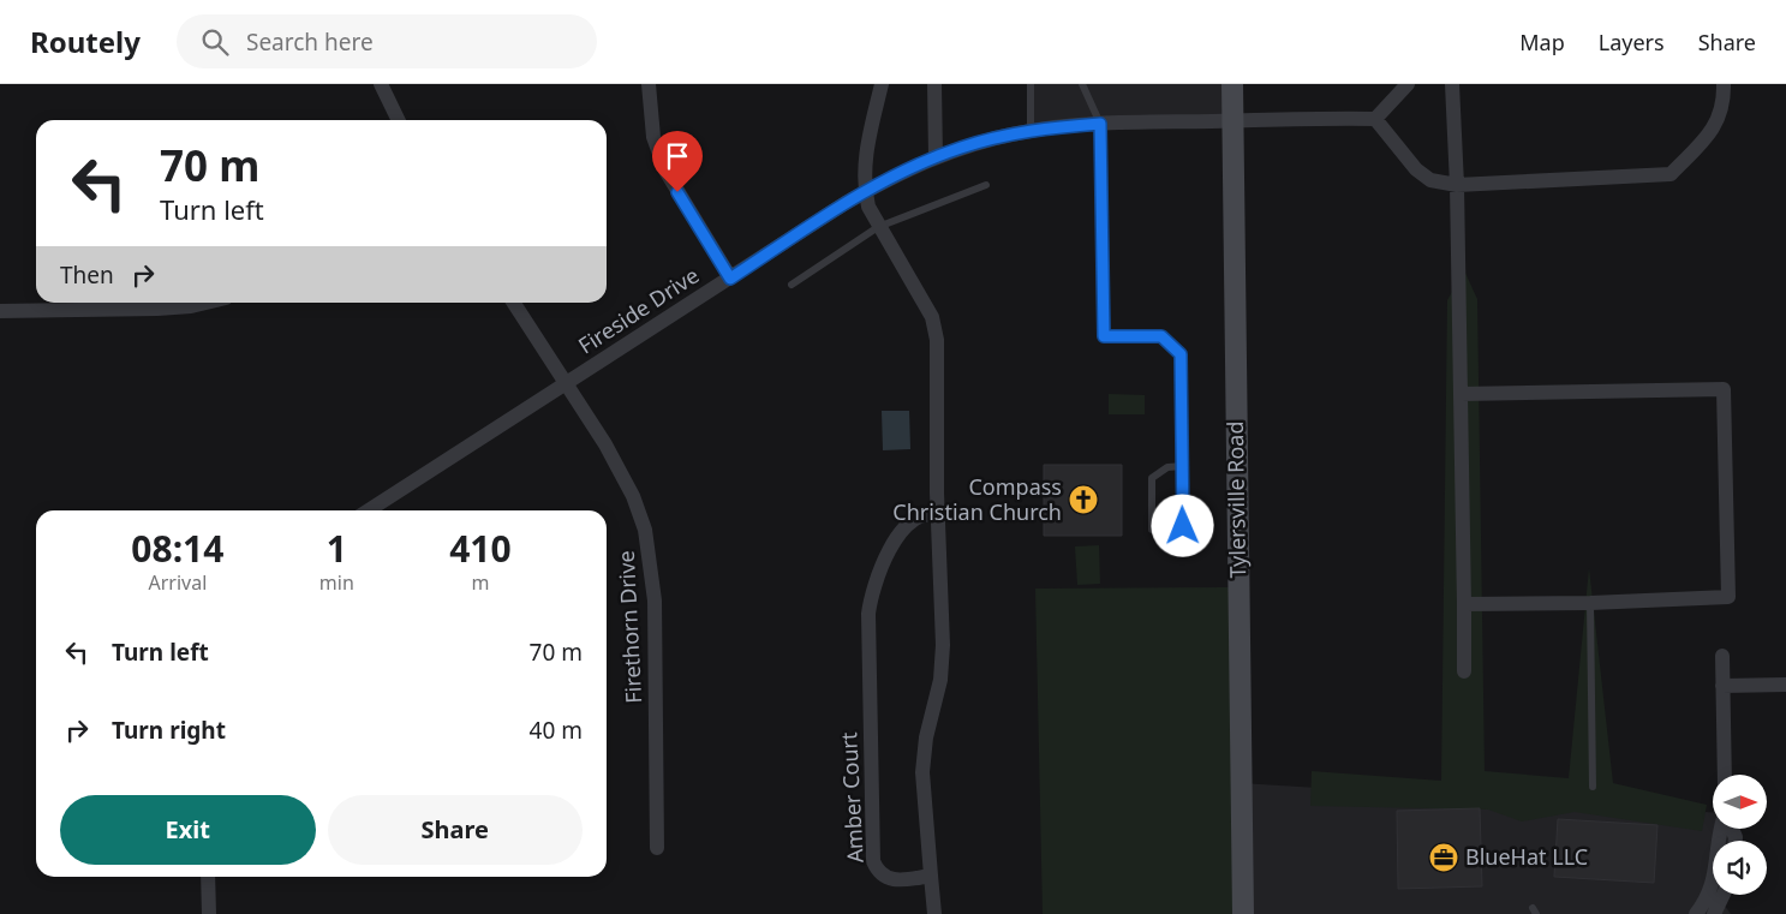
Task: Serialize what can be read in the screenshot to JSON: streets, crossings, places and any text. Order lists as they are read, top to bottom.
{
  "streets": {
    "main road": ["Tylersville Road"],
    "street": ["Fireside Drive", "Firethorn Drive", "Amber Court"]
  },
  "crossings": [
    ["Fireside Drive", "Tylersville Road"],
    ["Fireside Drive", "Firethorn Drive"]
  ],
  "places": {
    "church": ["Compass Christian Church"],
    "office": ["BlueHat LLC"]
  },
  "north": "right",
  "page": {
    "header": "Routely",
    "search": "Search here",
    "nav": ["Map", "Layers", "Share"],
    "turn": ["70 m", "Turn left"],
    "then": "Then",
    "eta": [
      "08:14",
      "Arrival",
      "1",
      "min",
      "410",
      "m"
    ],
    "list": [
      {
        "name": "Turn left",
        "value": "70 m"
      },
      {
        "name": "Turn right",
        "value": "40 m"
      }
    ],
    "buttons": ["Exit", "Share"]
  }
}
